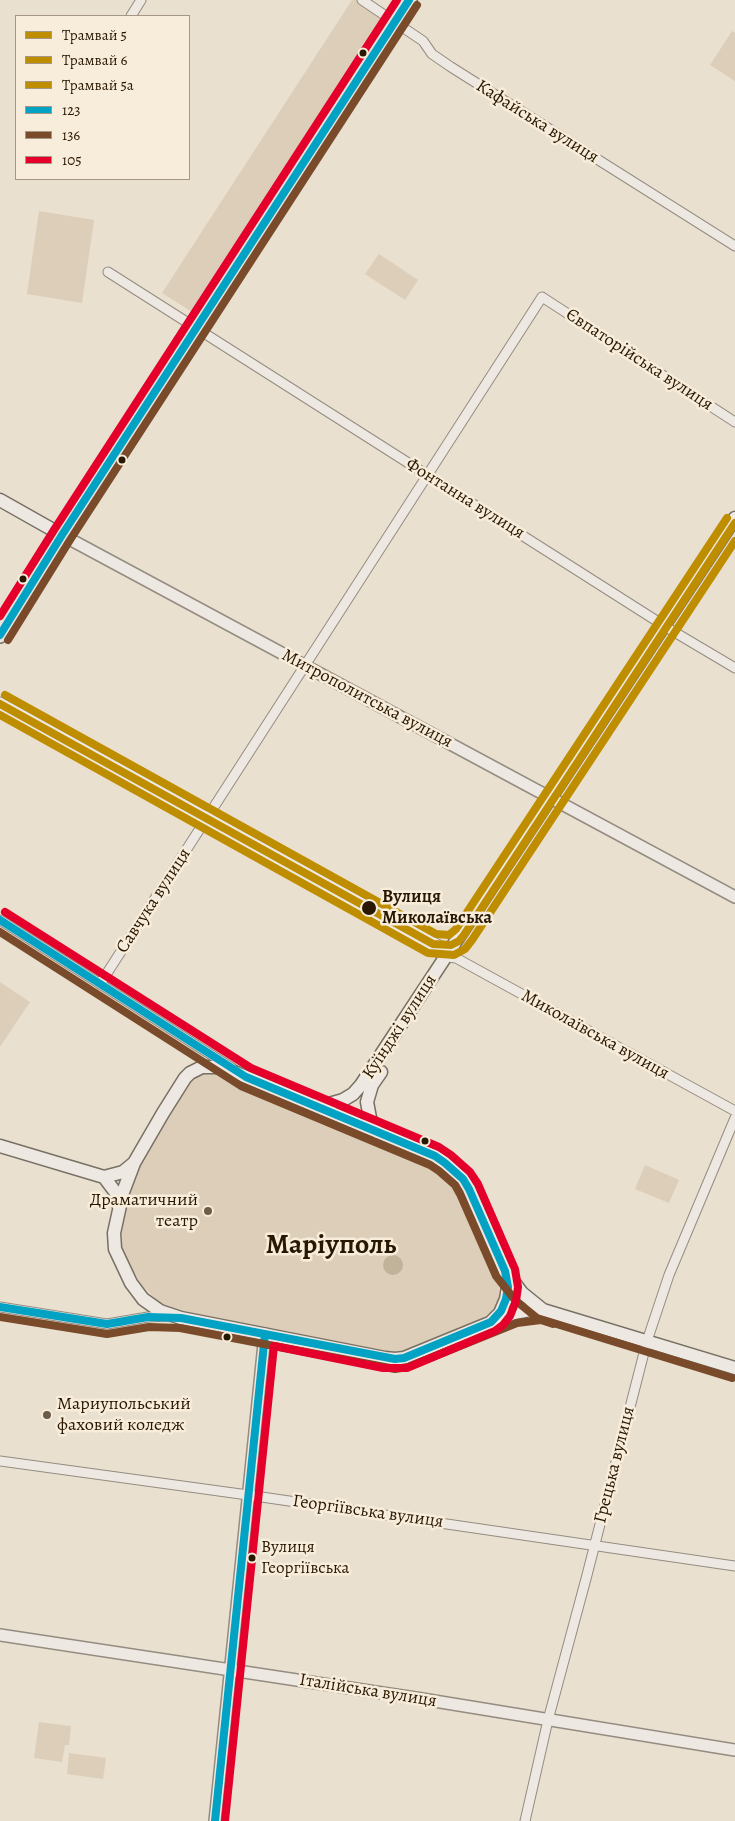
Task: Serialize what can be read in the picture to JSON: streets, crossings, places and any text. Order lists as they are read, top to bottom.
{
  "streets": {
    "main road": ["Митрополитська вулиця", "Куїнджі вулиця"],
    "street": [
      "Кафайська вулиця",
      "Євпаторійська вулиця",
      "Фонтанна вулиця",
      "Савчука вулиця",
      "Миколаївська вулиця",
      "Грецька вулиця",
      "Георгіївська вулиця",
      "Італійська вулиця"
    ]
  },
  "crossings": [
    ["Євпаторійська вулиця", "Савчука вулиця"],
    ["Фонтанна вулиця", "Савчука вулиця"],
    ["Фонтанна вулиця", "Куїнджі вулиця"],
    ["Митрополитська вулиця", "Савчука вулиця"],
    ["Митрополитська вулиця", "Куїнджі вулиця"],
    ["Савчука вулиця", "Миколаївська вулиця"],
    ["Куїнджі вулиця", "Миколаївська вулиця"],
    ["Грецька вулиця", "Георгіївська вулиця"],
    ["Грецька вулиця", "Італійська вулиця"]
  ],
  "districts": ["Маріуполь"],
  "places": [
    "Вулиця Миколаївська",
    "Драматичний театр",
    "Мариупольський фаховий коледж",
    "Вулиця Георгіївська"
  ],
  "lines": [
    "transit line 123",
    "transit line 105",
    "transit line 136",
    "tram line 5а",
    "tram line 5",
    "tram line 6"
  ],
  "legend": [
    "Трамвай 5",
    "Трамвай 6",
    "Трамвай 5а",
    "123",
    "136",
    "105"
  ]
}
